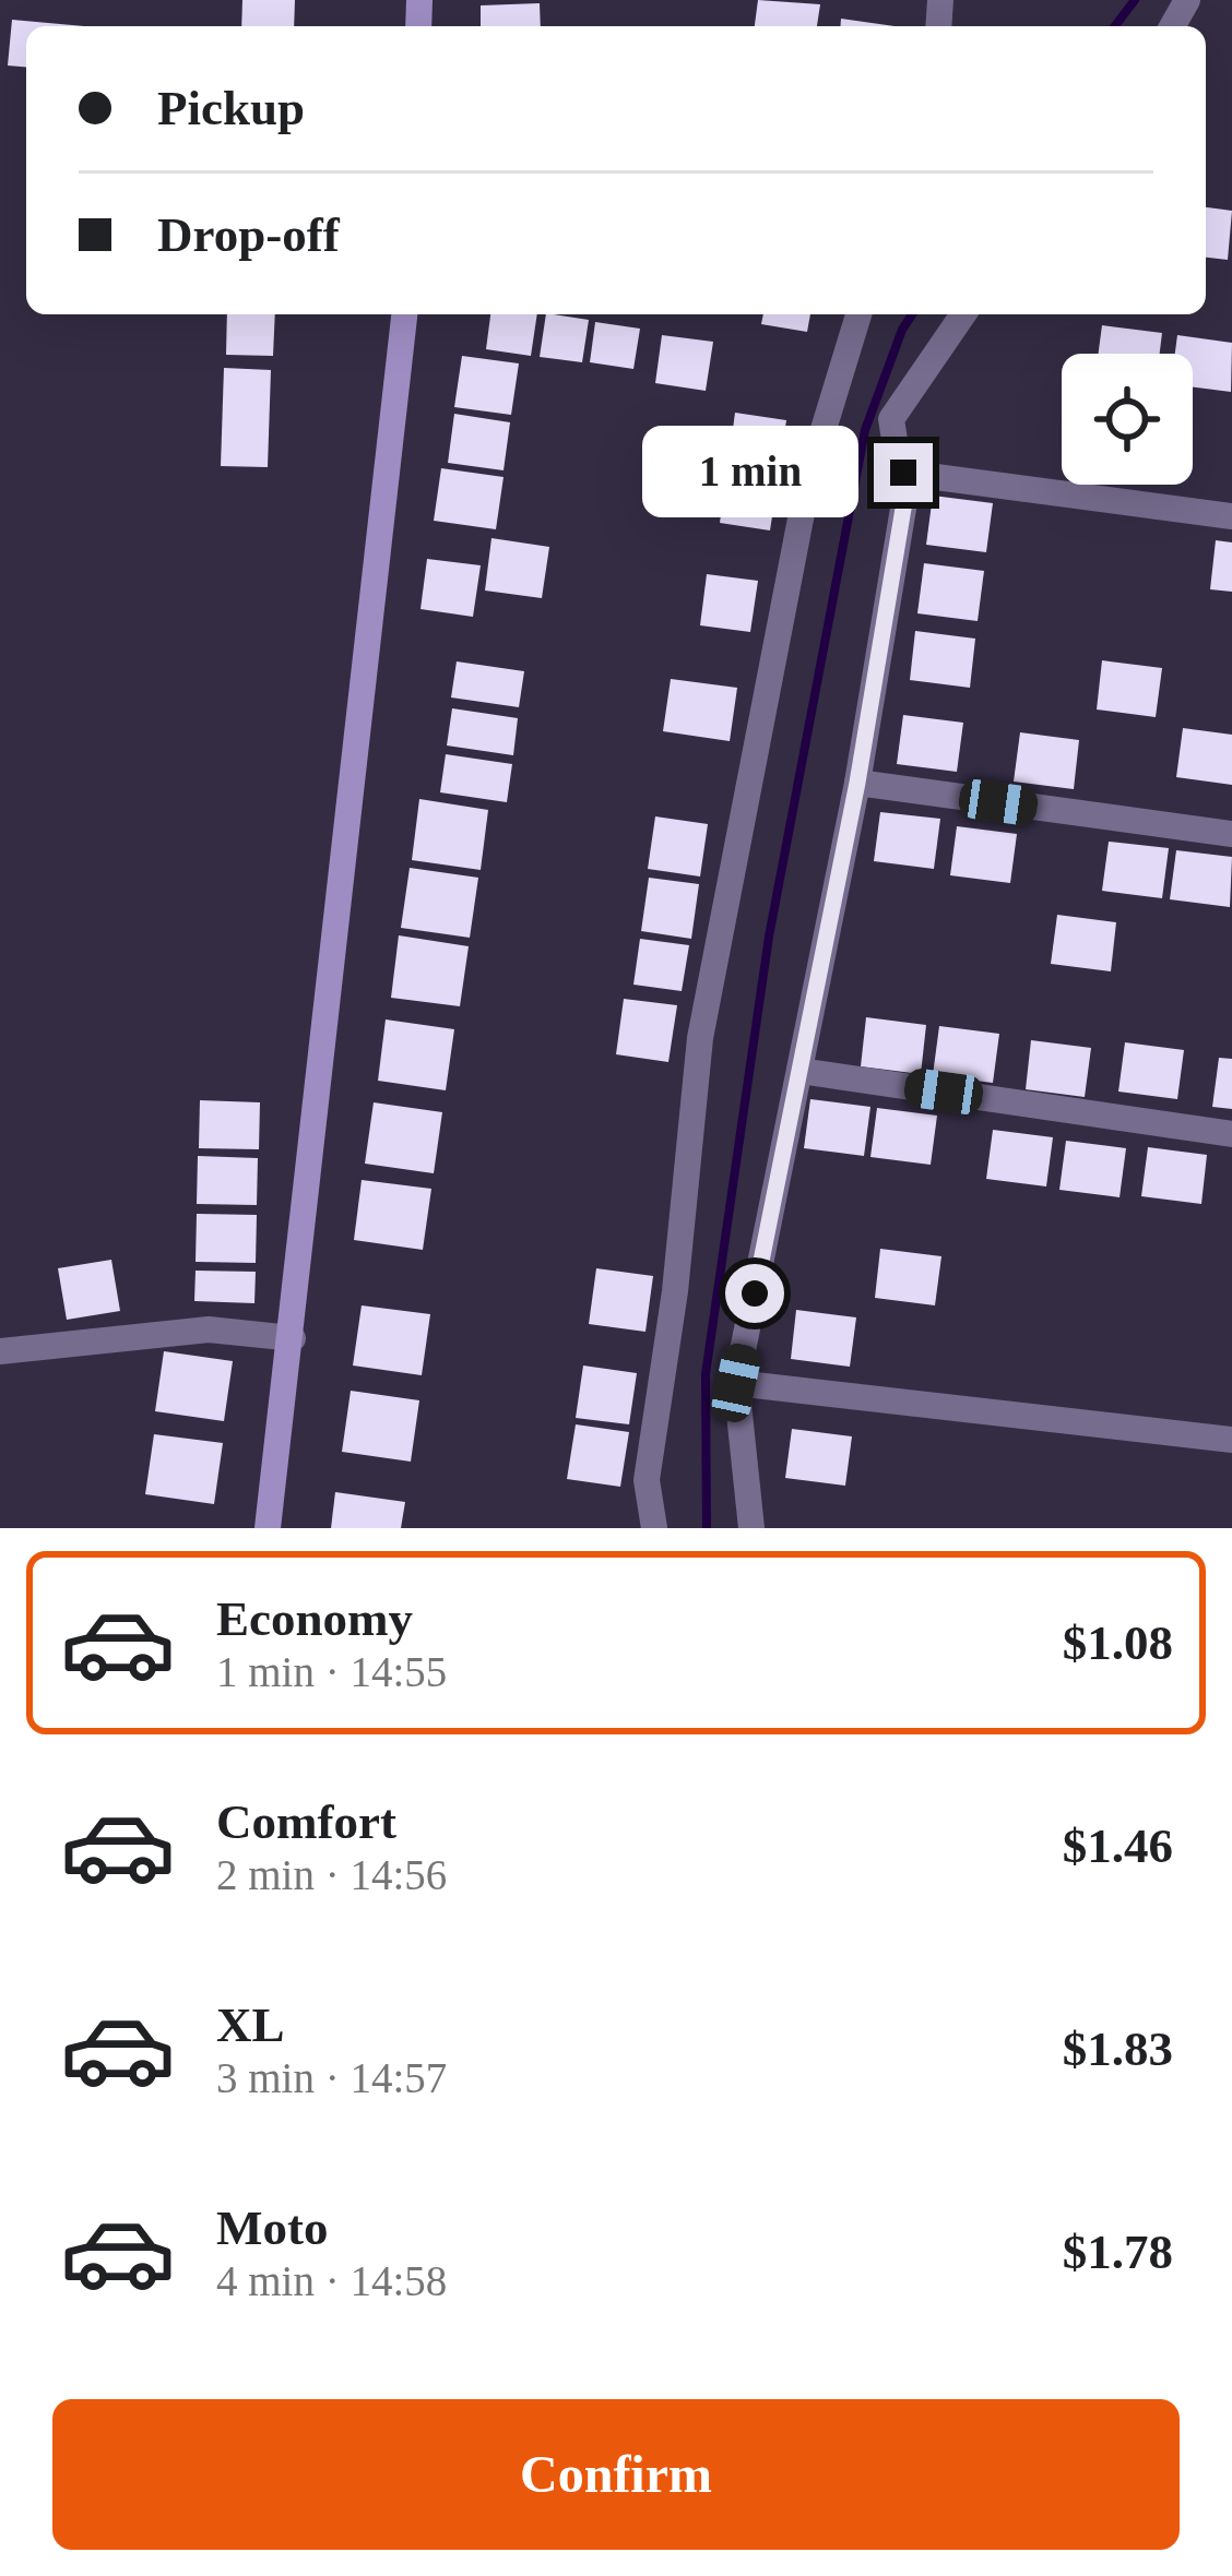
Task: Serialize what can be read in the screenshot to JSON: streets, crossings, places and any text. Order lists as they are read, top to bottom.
{
  "page": {
    "banner": ["Pickup", "Drop-off"],
    "bubble": "1 min",
    "list": [
      {
        "name": "Economy",
        "note": "1 min · 14:55",
        "value": "$1.08"
      },
      {
        "name": "Comfort",
        "note": "2 min · 14:56",
        "value": "$1.46"
      },
      {
        "name": "XL",
        "note": "3 min · 14:57",
        "value": "$1.83"
      },
      {
        "name": "Moto",
        "note": "4 min · 14:58",
        "value": "$1.78"
      }
    ],
    "buttons": "Confirm"
  }
}
